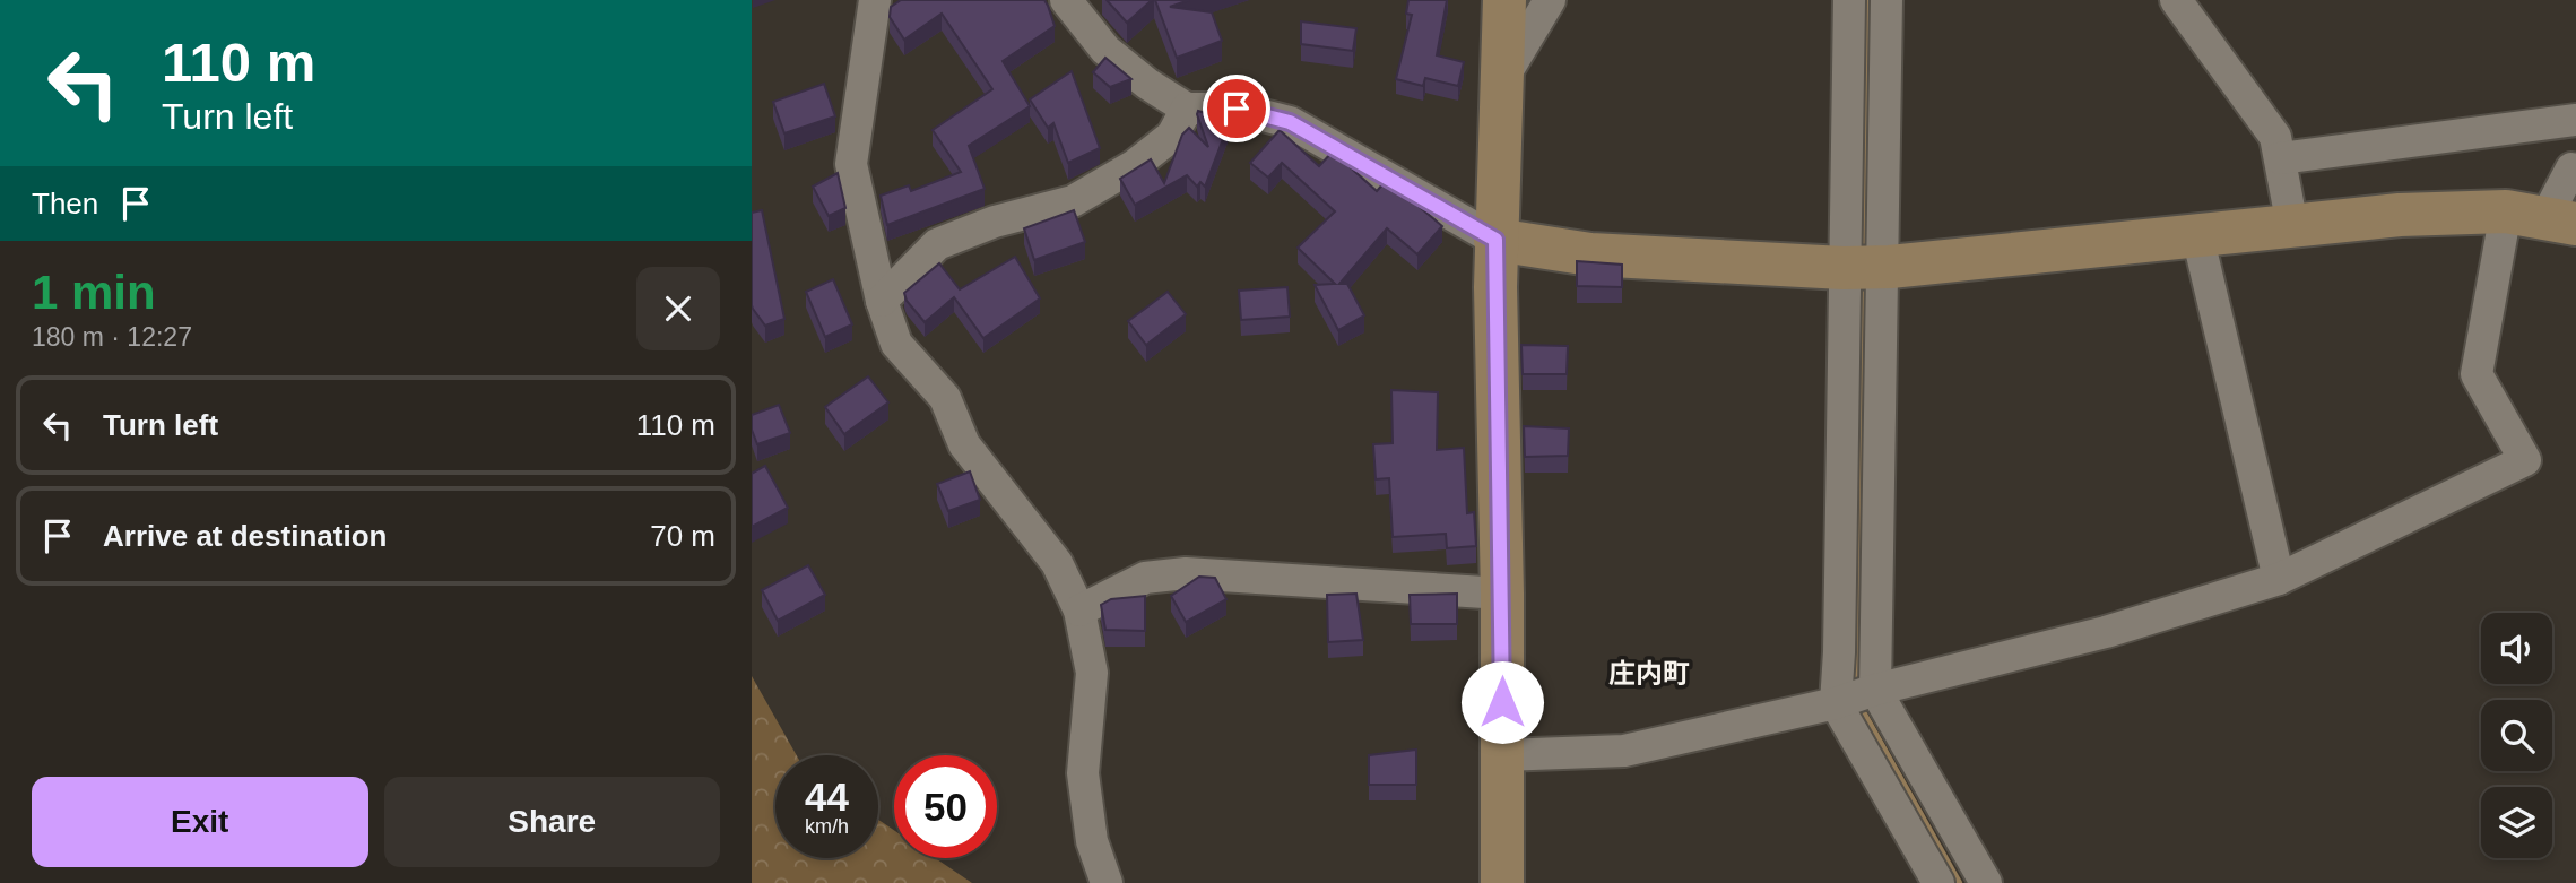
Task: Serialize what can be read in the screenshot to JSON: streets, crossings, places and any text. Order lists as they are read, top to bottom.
{
  "districts": ["庄内町"],
  "page": {
    "turn": ["110 m", "Turn left"],
    "then": "Then",
    "heading": ["1 min", "180 m · 12:27"],
    "list": [
      {
        "name": "Turn left",
        "value": "110 m"
      },
      {
        "name": "Arrive at destination",
        "value": "70 m"
      }
    ],
    "speed": "44 km/h",
    "limit": "50",
    "buttons": ["Exit", "Share"]
  }
}
